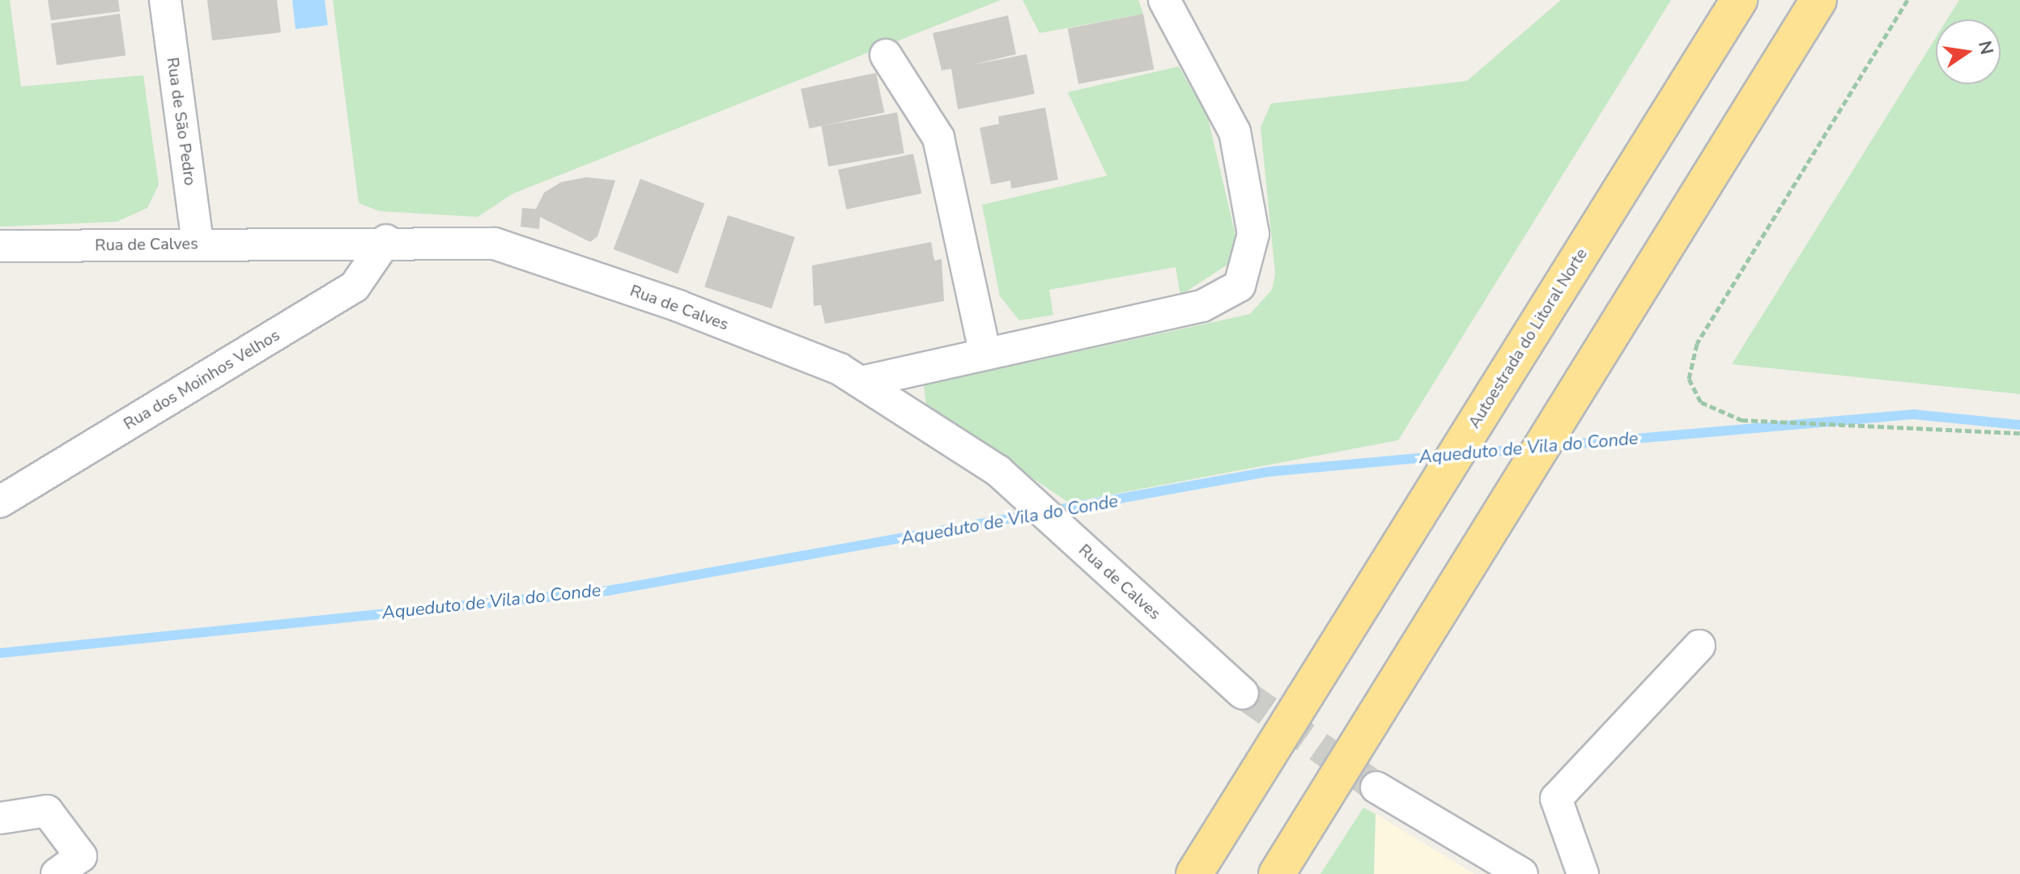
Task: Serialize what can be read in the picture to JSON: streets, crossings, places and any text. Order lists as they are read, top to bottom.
{
  "streets": {
    "highway": ["Autoestrada do Litoral Norte"],
    "street": ["Rua de São Pedro", "Rua de Calves", "Rua dos Moinhos Velhos"]
  },
  "crossings": [
    ["Rua de São Pedro", "Rua de Calves"],
    ["Rua de Calves", "Rua dos Moinhos Velhos"]
  ],
  "water": ["Aqueduto de Vila do Conde"],
  "north": "right"
}
